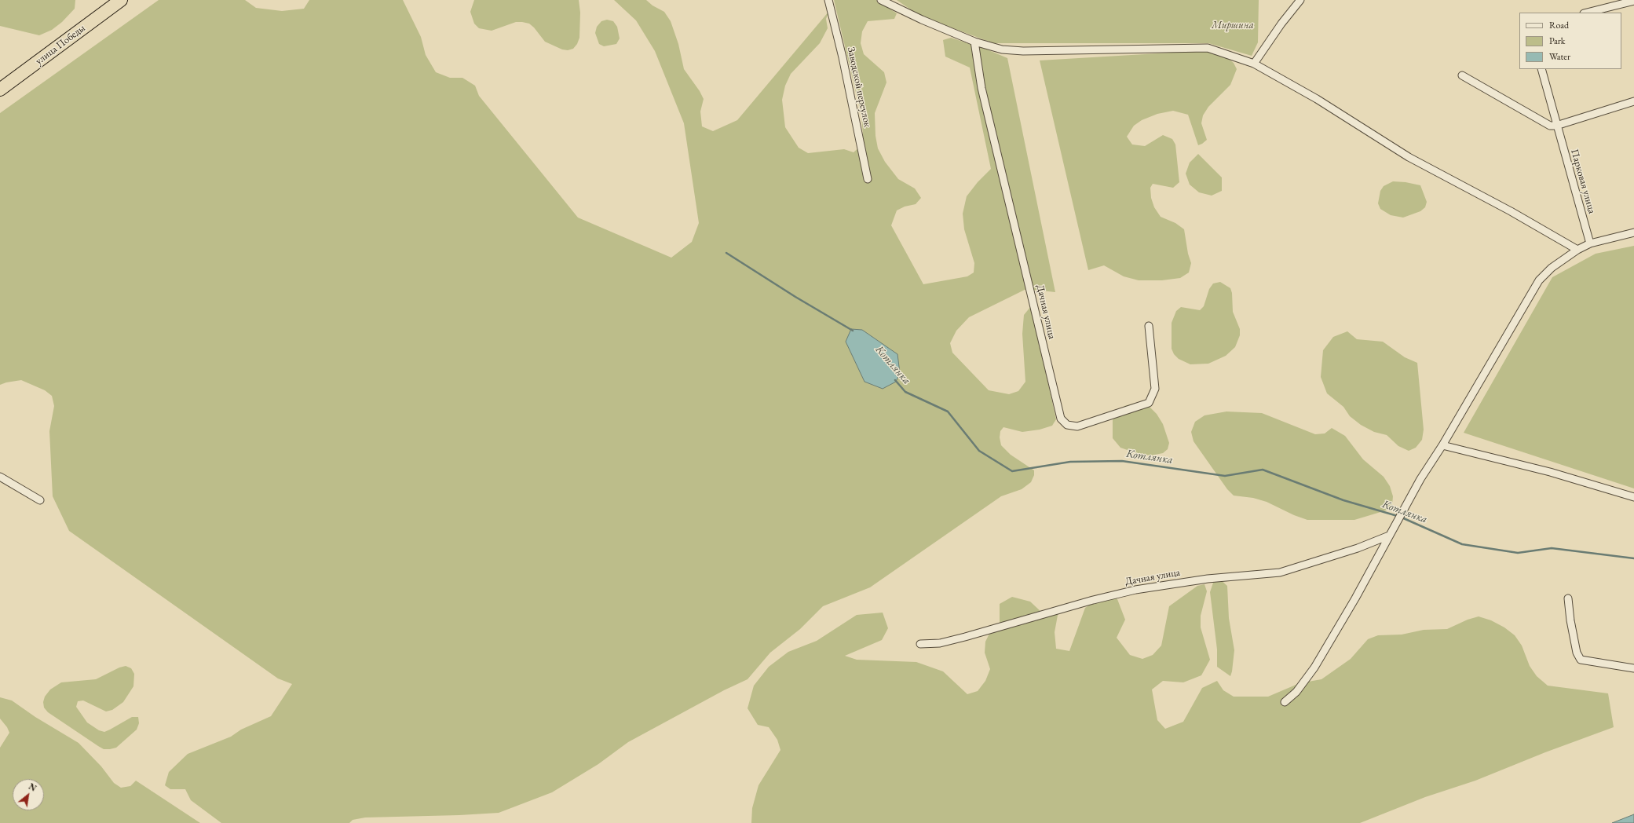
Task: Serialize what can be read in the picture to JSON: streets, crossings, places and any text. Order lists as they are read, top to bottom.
{
  "streets": {
    "highway": ["улица Победы"],
    "street": ["Заводской переулок", "Парковая улица", "Дачная улица"]
  },
  "water": ["Котлянка"],
  "parks": ["Миршина"],
  "legend": ["Road", "Park", "Water"],
  "north": "top right"
}
